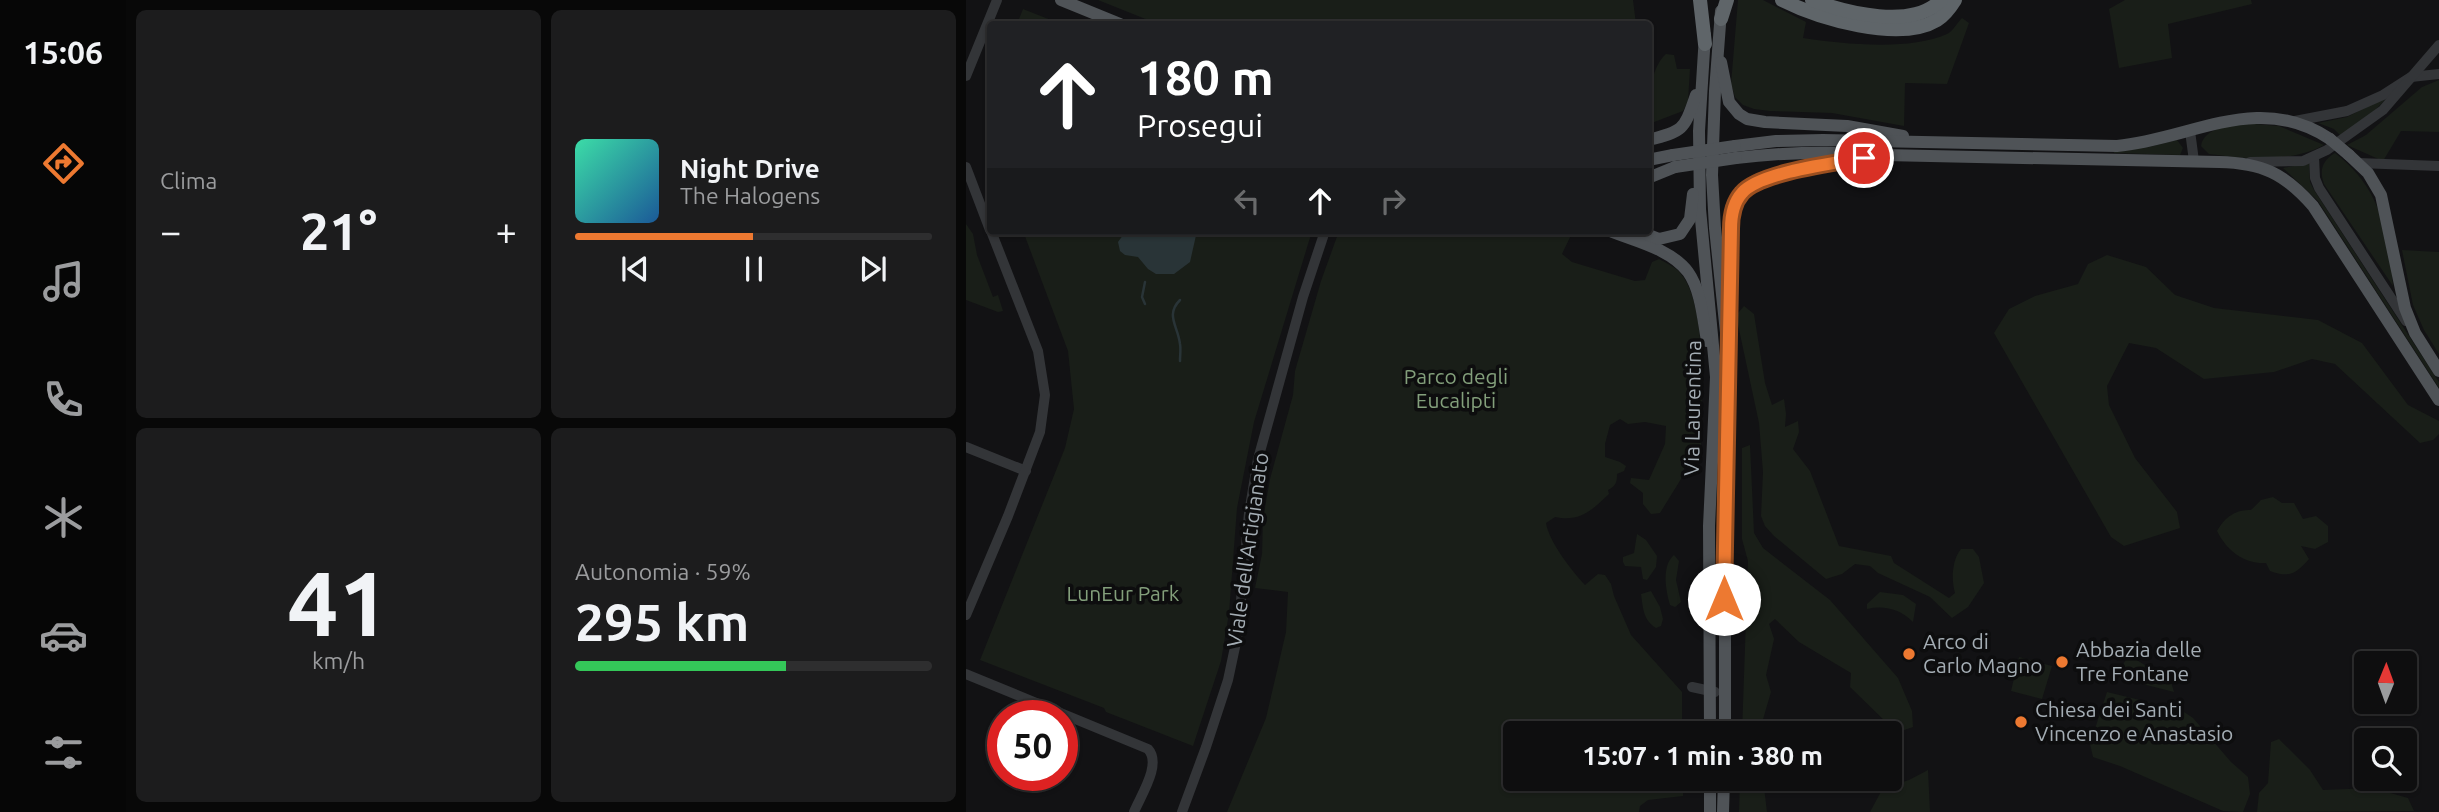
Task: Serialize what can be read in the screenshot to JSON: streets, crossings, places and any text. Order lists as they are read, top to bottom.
{
  "streets": {
    "main road": ["Via Laurentina"],
    "street": ["Viale dell'Artigianato"]
  },
  "parks": ["Parco degli Eucalipti", "LunEur Park"],
  "places": ["Arco di Carlo Magno", "Abbazia delle Tre Fontane", "Chiesa dei Santi Vincenzo e Anastasio"],
  "north": "top",
  "page": {
    "tabs": "15:06",
    "tile": [
      "Clima",
      ["41", "km/h"],
      ["Autonomia · 59%", "295 km"]
    ],
    "turn": ["180 m", "Prosegui"],
    "song": ["Night Drive", "The Halogens"],
    "heat": ["−", "21°", "+"],
    "limit": "50",
    "trip": "15:07 · 1 min · 380 m"
  }
}
